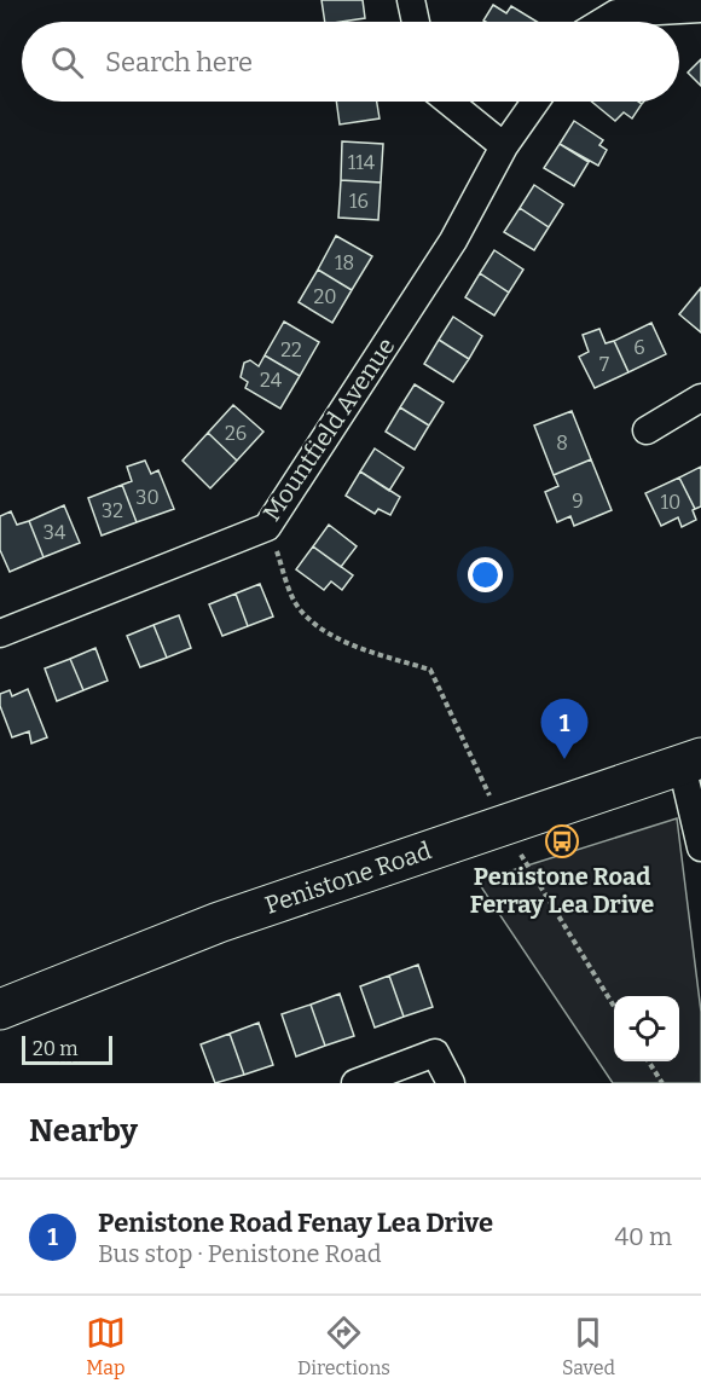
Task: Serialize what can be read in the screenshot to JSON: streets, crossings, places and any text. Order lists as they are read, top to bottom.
{
  "streets": {
    "highway": ["Penistone Road"],
    "street": ["Mountfield Avenue"]
  },
  "places": {
    "bus stop": ["Penistone Road Ferray Lea Drive"]
  },
  "house_numbers": [
    "114",
    "16",
    "18",
    "20",
    "6",
    "22",
    "7",
    "24",
    "26",
    "8",
    "30",
    "9",
    "10",
    "32",
    "34"
  ],
  "scale_bar": "20 m",
  "page": {
    "search": "Search here",
    "pins": "1",
    "scale": "20 m",
    "heading": "Nearby",
    "list": [
      {
        "mark": "1",
        "name": "Penistone Road Fenay Lea Drive",
        "note": "Bus stop · Penistone Road",
        "value": "40 m"
      }
    ],
    "nav": ["Map", "Directions", "Saved"]
  }
}
